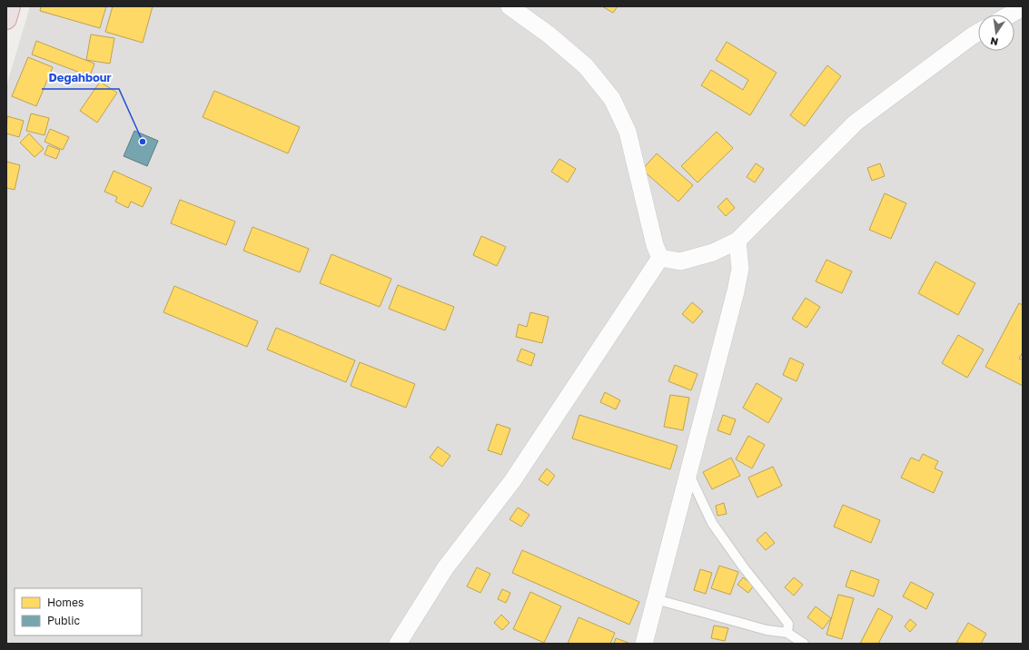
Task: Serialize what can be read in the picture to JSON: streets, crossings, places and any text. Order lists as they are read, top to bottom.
{
  "places": ["Degahbour"],
  "legend": ["Homes", "Public"],
  "north": "bottom"
}
